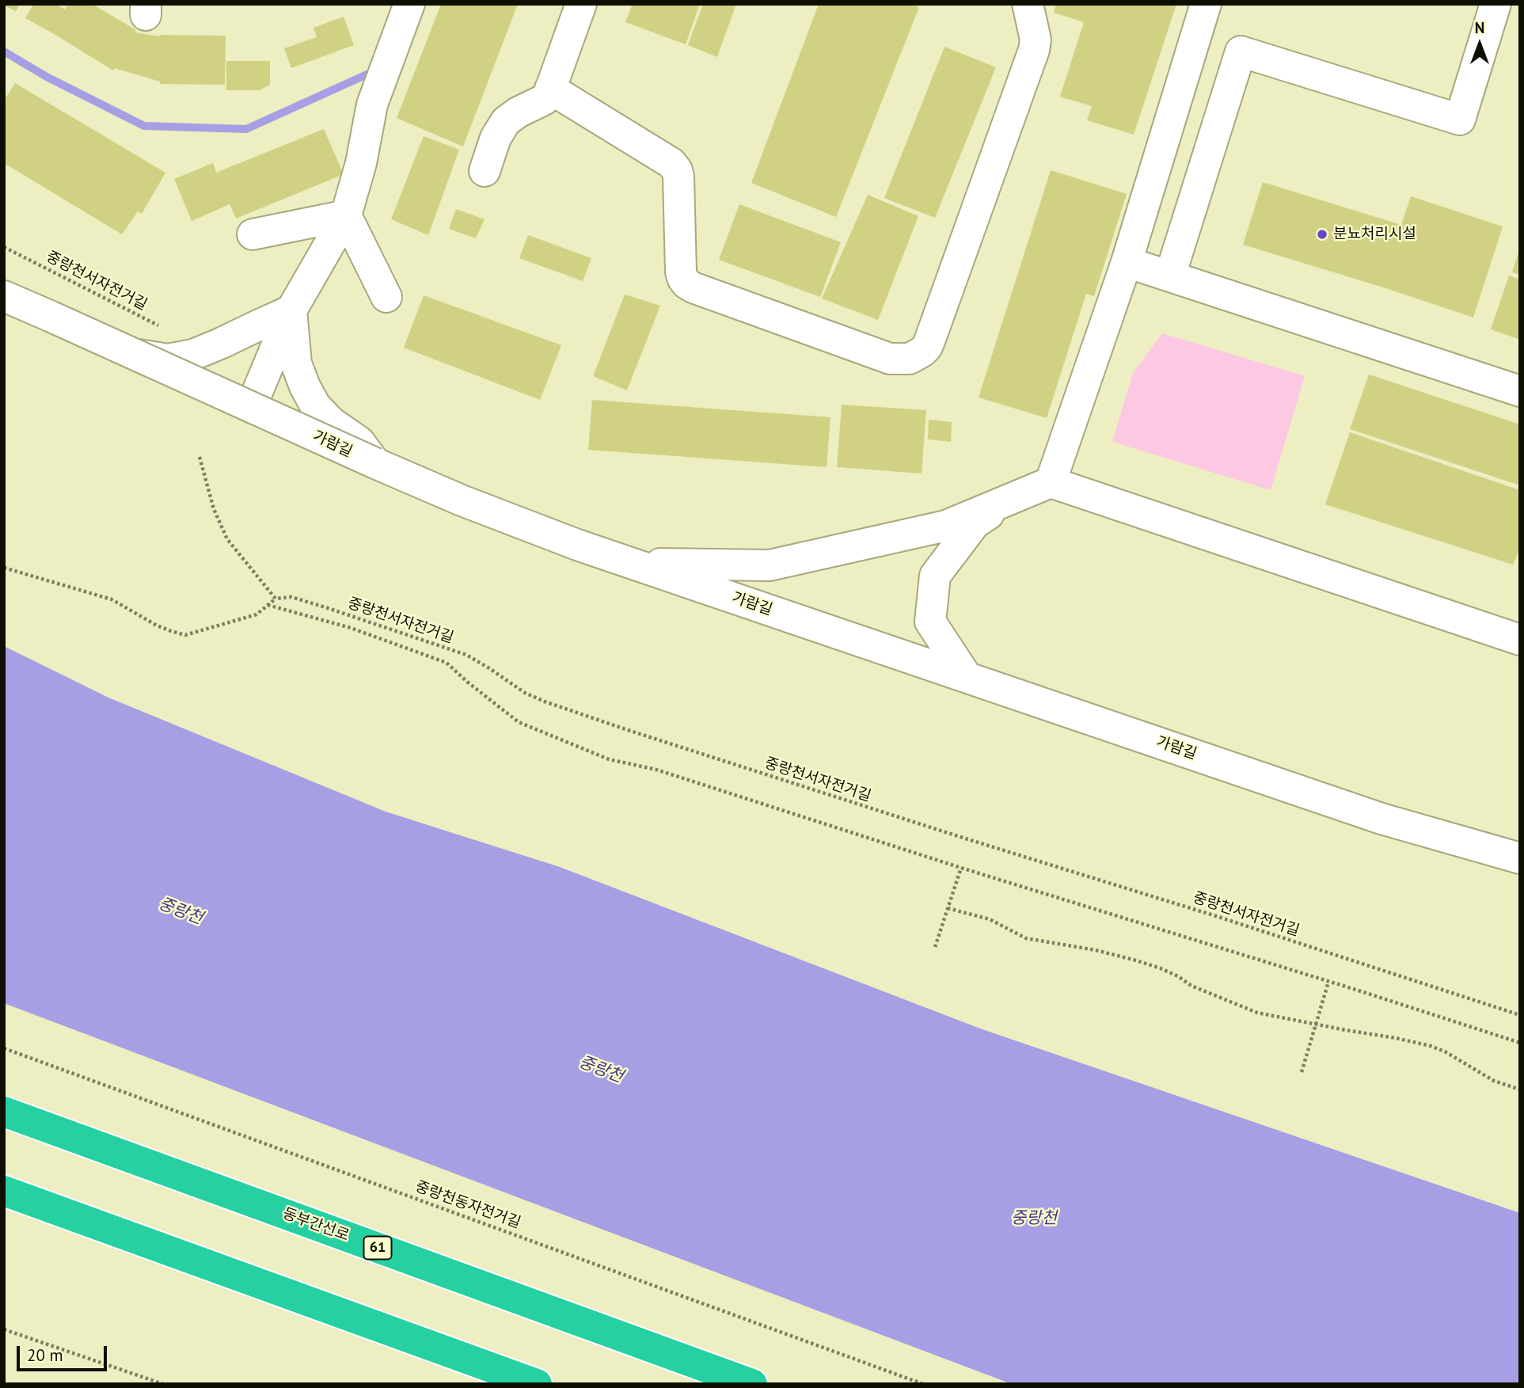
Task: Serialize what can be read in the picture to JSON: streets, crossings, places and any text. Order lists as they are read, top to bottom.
{
  "streets": {
    "highway": ["동부간선로", "61"],
    "street": ["가람길"],
    "path": ["중랑천서자전거길", "중랑천동자전거길"]
  },
  "water": ["중랑천"],
  "places": ["분뇨처리시설"],
  "scale_bar": "20 m",
  "north": "top"
}
